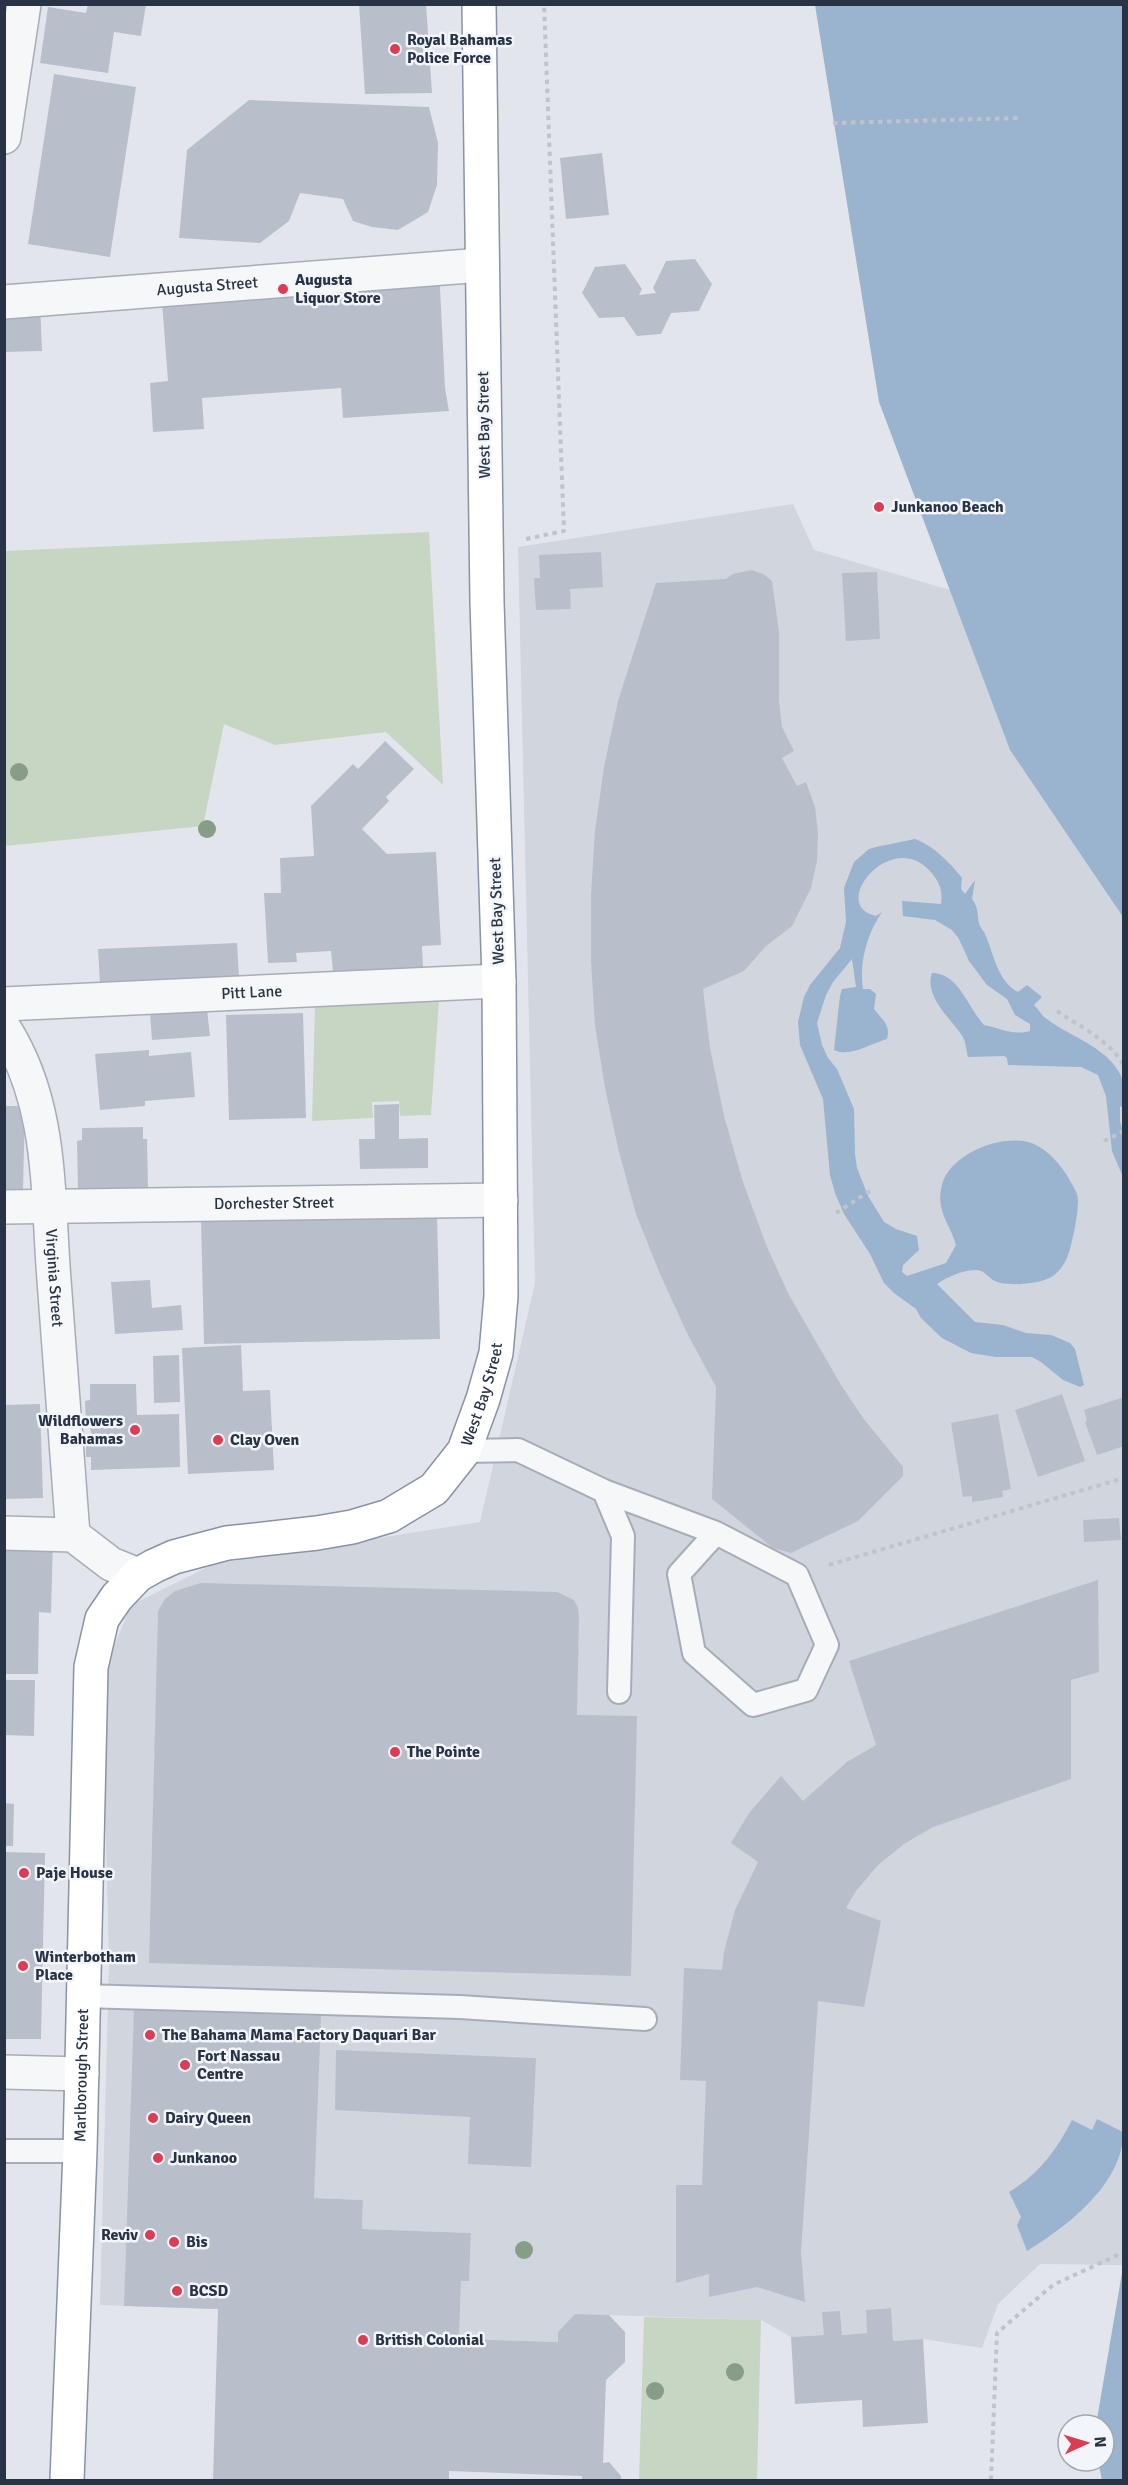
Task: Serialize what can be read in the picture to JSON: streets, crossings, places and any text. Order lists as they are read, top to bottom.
{
  "streets": {
    "highway": ["West Bay Street", "Marlborough Street"],
    "street": [
      "Augusta Street",
      "Pitt Lane",
      "Dorchester Street",
      "Virginia Street"
    ]
  },
  "crossings": [
    ["Augusta Street", "West Bay Street"],
    ["West Bay Street", "Pitt Lane"],
    ["West Bay Street", "Dorchester Street"],
    ["West Bay Street", "Marlborough Street"],
    ["Dorchester Street", "Virginia Street"]
  ],
  "places": [
    "Royal Bahamas Police Force",
    "Augusta Liquor Store",
    "Junkanoo Beach",
    "Wildflowers Bahamas",
    "Clay Oven",
    "The Pointe",
    "Paje House",
    "Winterbotham Place",
    "The Bahama Mama Factory Daquari Bar",
    "Fort Nassau Centre",
    "Dairy Queen",
    "Junkanoo",
    "Reviv",
    "Bis",
    "BCSD",
    "British Colonial"
  ],
  "north": "right"
}
